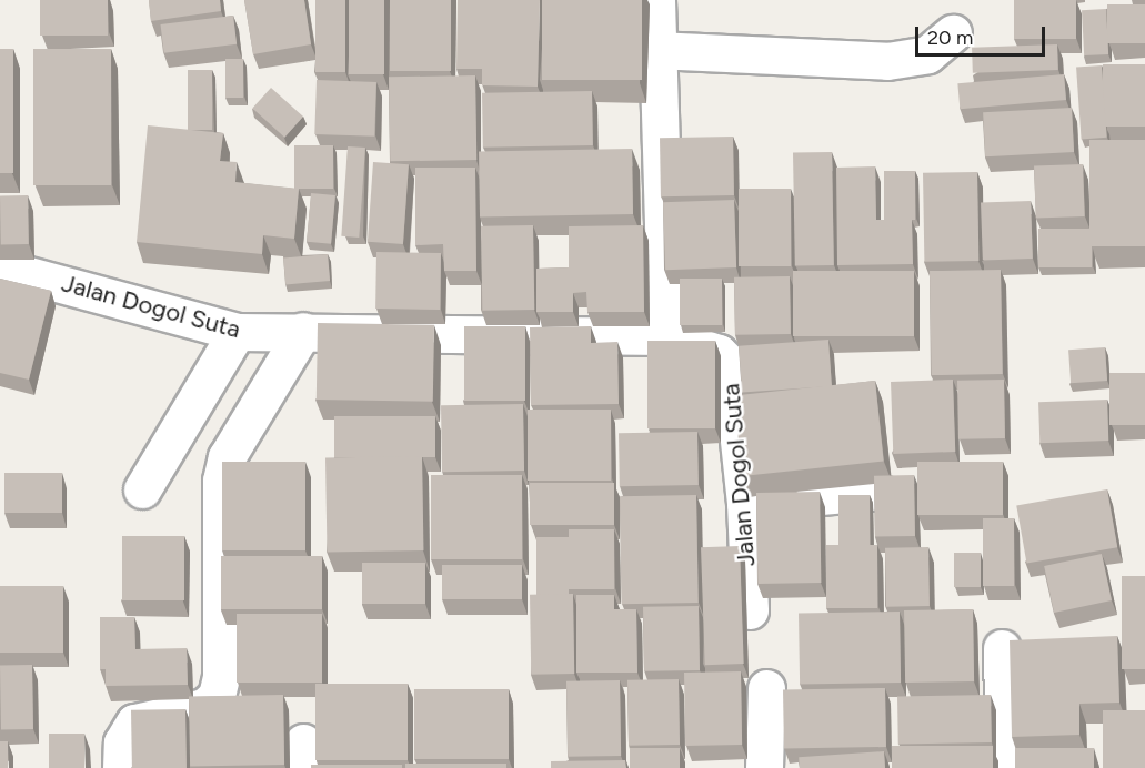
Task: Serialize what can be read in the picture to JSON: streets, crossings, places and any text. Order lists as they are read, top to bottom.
{
  "streets": {
    "street": ["Jalan Dogol Suta"]
  },
  "scale_bar": "20 m"
}
